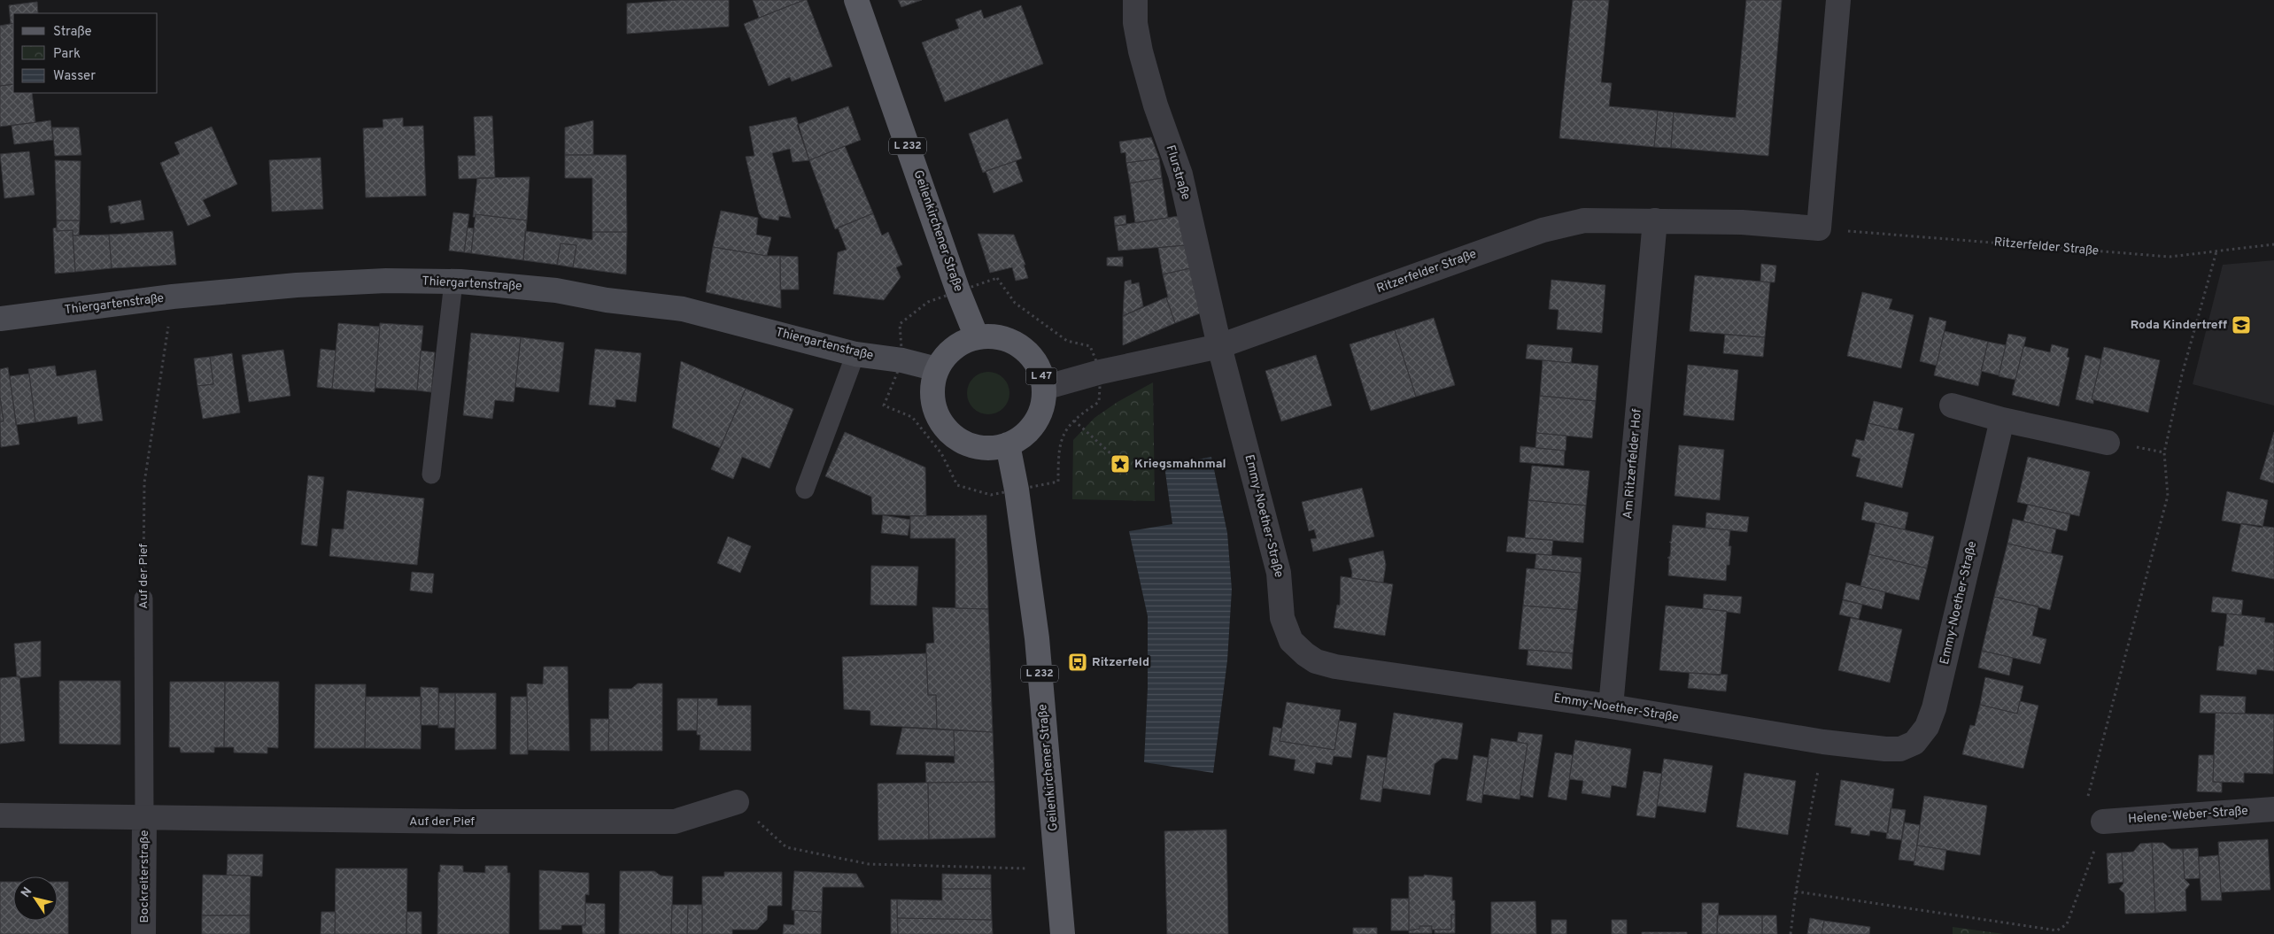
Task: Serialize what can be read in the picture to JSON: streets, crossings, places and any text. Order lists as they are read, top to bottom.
{
  "streets": {
    "main road": [
      "L 232",
      "Geilenkirchener Straße",
      "Thiergartenstraße",
      "L 47"
    ],
    "street": [
      "Flurstraße",
      "Ritzerfelder Straße",
      "Am Ritzerfelder Hof",
      "Emmy-Noether-Straße",
      "Auf der Pief",
      "Helene-Weber-Straße",
      "Bockreiterstraße"
    ]
  },
  "crossings": [
    ["Flurstraße", "Ritzerfelder Straße"],
    ["Flurstraße", "Emmy-Noether-Straße"],
    ["Geilenkirchener Straße", "Ritzerfelder Straße"],
    ["Geilenkirchener Straße", "Thiergartenstraße"],
    ["Geilenkirchener Straße", "L 47"],
    ["Ritzerfelder Straße", "Thiergartenstraße"],
    ["Ritzerfelder Straße", "L 47"],
    ["Ritzerfelder Straße", "Am Ritzerfelder Hof"],
    ["Ritzerfelder Straße", "Emmy-Noether-Straße"],
    ["Thiergartenstraße", "L 47"],
    ["Am Ritzerfelder Hof", "Emmy-Noether-Straße"],
    ["Auf der Pief", "Bockreiterstraße"]
  ],
  "places": {
    "school or university": ["Roda Kindertreff"],
    "place": ["Kriegsmahnmal"],
    "bus stop": ["Ritzerfeld"]
  },
  "legend": ["Straße", "Park", "Wasser"],
  "north": "top left"
}
